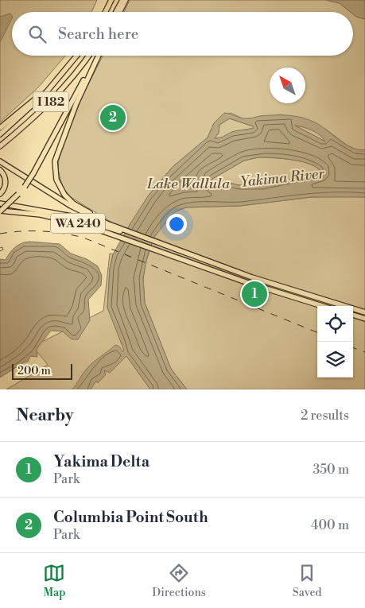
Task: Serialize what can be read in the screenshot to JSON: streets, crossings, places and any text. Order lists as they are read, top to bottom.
{
  "streets": {
    "highway": ["I 182", "WA 240"]
  },
  "water": ["Yakima River", "Lake Wallula"],
  "scale_bar": "200 m",
  "north": "top left",
  "page": {
    "search": "Search here",
    "pins": ["2", "1"],
    "scale": "200 m",
    "heading": ["Nearby", "2 results"],
    "list": [
      {
        "mark": "1",
        "name": "Yakima Delta",
        "note": "Park",
        "value": "350 m"
      },
      {
        "mark": "2",
        "name": "Columbia Point South",
        "note": "Park",
        "value": "400 m"
      }
    ],
    "nav": ["Map", "Directions", "Saved"]
  }
}
